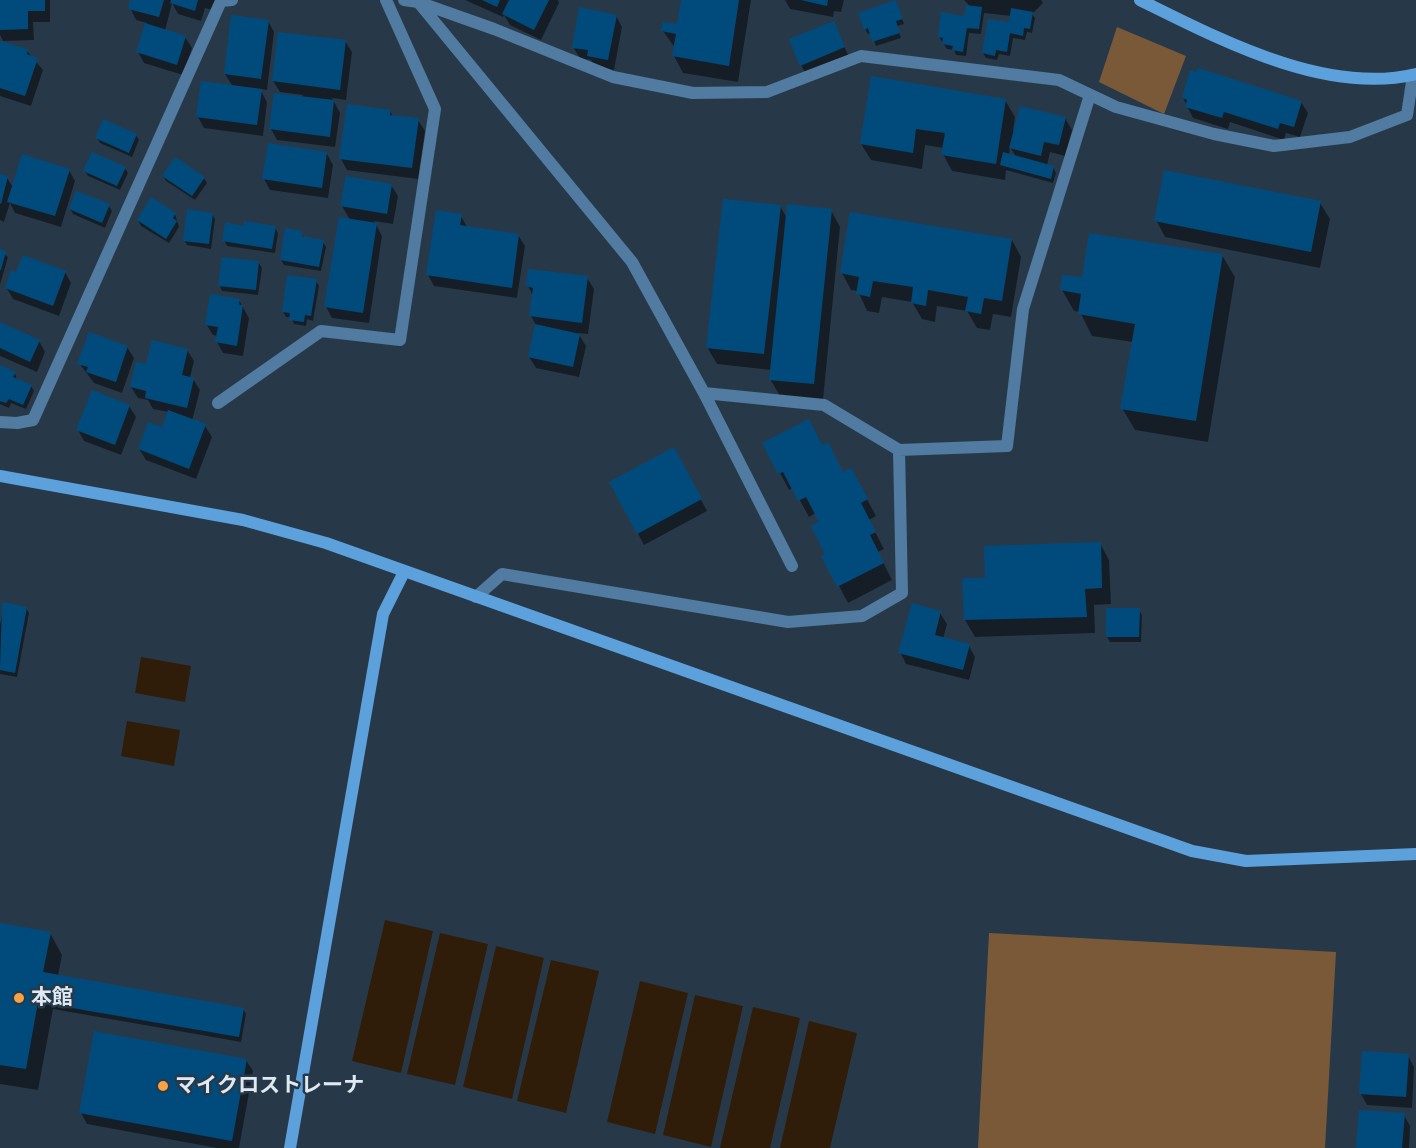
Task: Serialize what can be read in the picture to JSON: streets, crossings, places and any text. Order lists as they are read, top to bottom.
{
  "places": ["本館", "マイクロストレーナ"]
}
